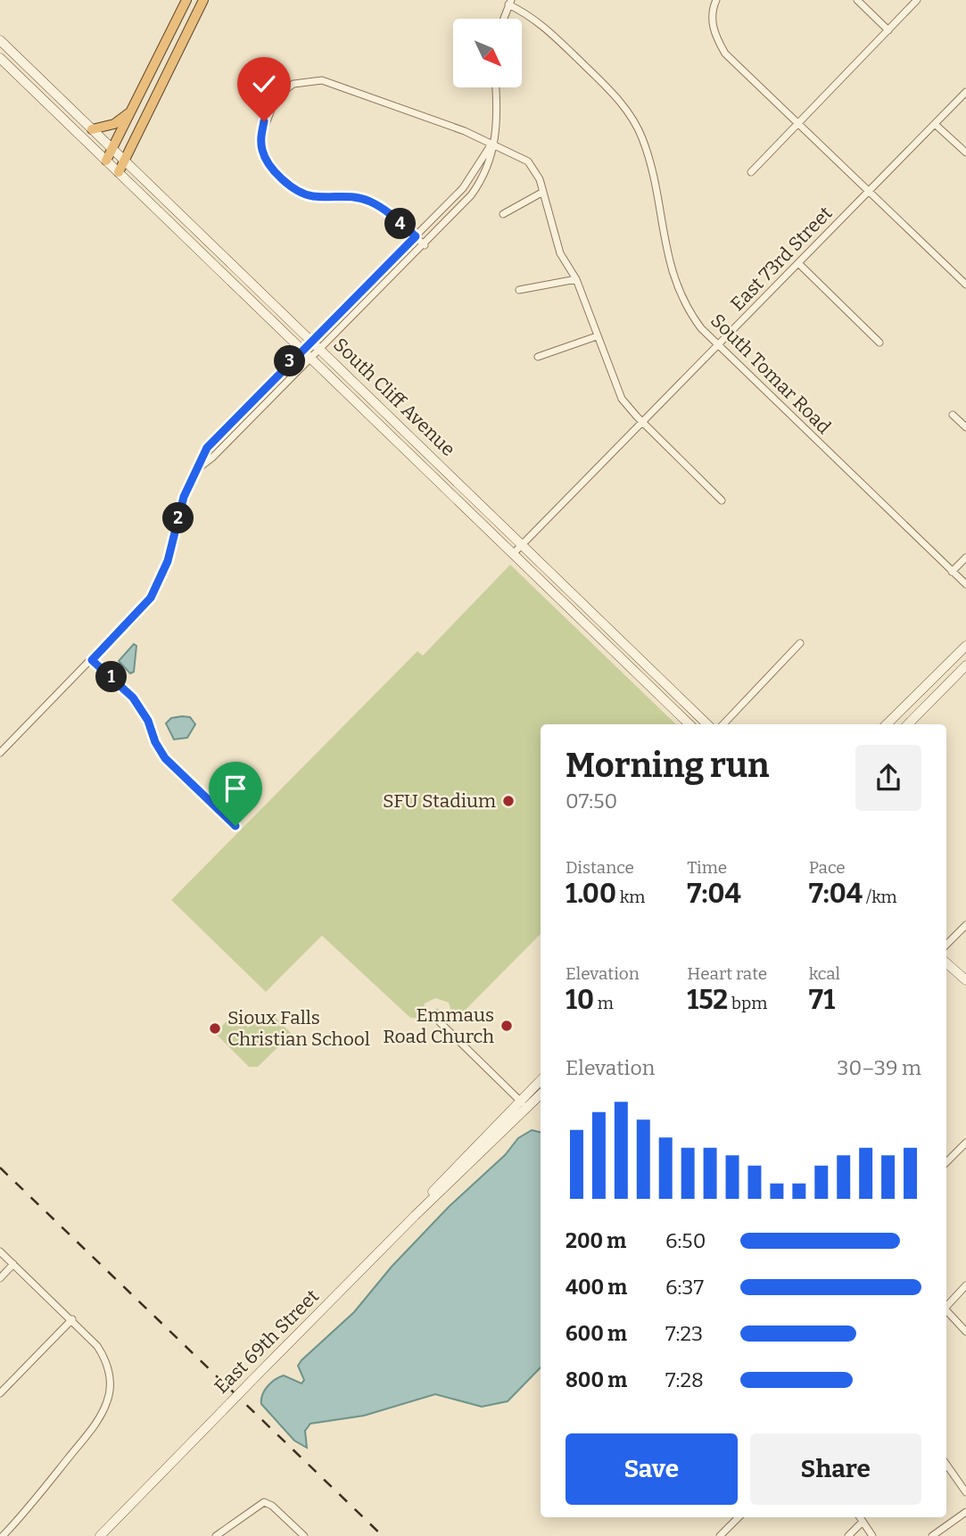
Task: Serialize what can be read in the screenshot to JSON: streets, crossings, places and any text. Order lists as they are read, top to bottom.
{
  "streets": {
    "main road": ["South Cliff Avenue", "East 69th Street"],
    "street": ["East 73rd Street", "South Tomar Road"]
  },
  "crossings": [
    ["East 73rd Street", "South Tomar Road"],
    ["East 73rd Street", "South Cliff Avenue"]
  ],
  "places": ["SFU Stadium", "Emmaus Road Church", "Sioux Falls Christian School"],
  "north": "bottom right",
  "page": {
    "pins": [
      "4",
      "3",
      "2",
      "1"
    ],
    "heading": ["Morning run", "07:50"],
    "stats": [
      ["Distance", "1.00 km"],
      ["Time", "7:04"],
      ["Pace", "7:04 /km"],
      ["Elevation", "10 m"],
      ["Heart rate", "152 bpm"],
      ["kcal", "71"]
    ],
    "chart": ["Elevation", "30–39 m"],
    "list": [
      {
        "name": "200 m",
        "note": "6:50"
      },
      {
        "name": "400 m",
        "note": "6:37"
      },
      {
        "name": "600 m",
        "note": "7:23"
      },
      {
        "name": "800 m",
        "note": "7:28"
      }
    ],
    "buttons": ["Save", "Share"]
  }
}
